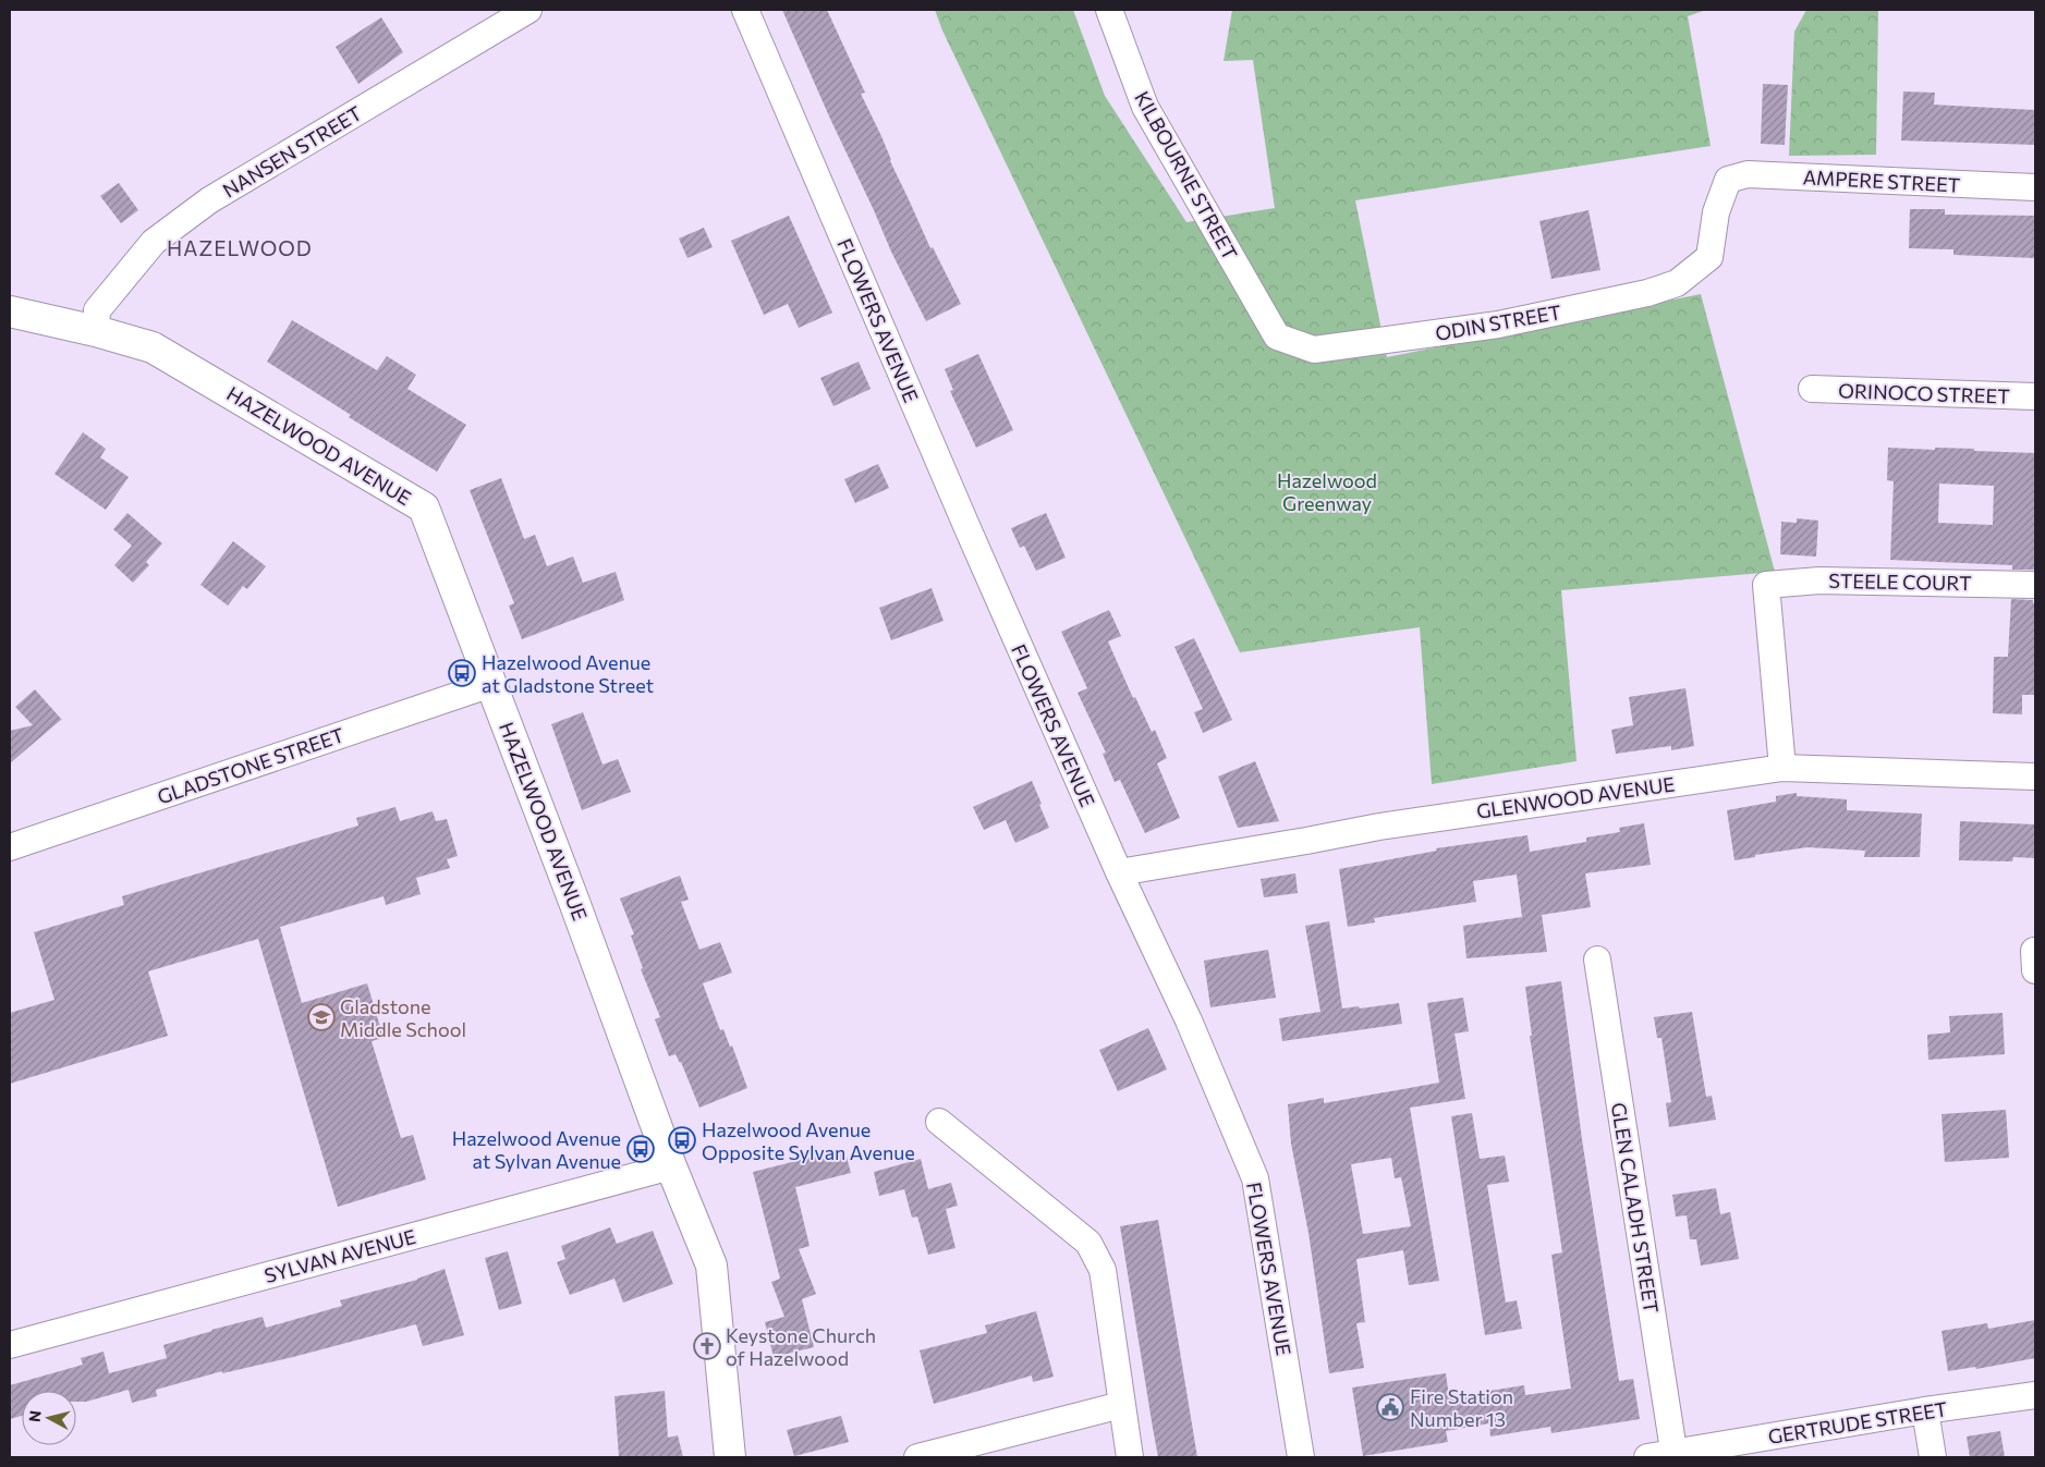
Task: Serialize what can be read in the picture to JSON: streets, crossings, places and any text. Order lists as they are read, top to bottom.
{
  "streets": {
    "main road": ["HAZELWOOD AVENUE"],
    "street": [
      "NANSEN STREET",
      "KILBOURNE STREET",
      "AMPERE STREET",
      "FLOWERS AVENUE",
      "ODIN STREET",
      "ORINOCO STREET",
      "STEELE COURT",
      "GLADSTONE STREET",
      "GLENWOOD AVENUE",
      "GLEN CALADH STREET",
      "SYLVAN AVENUE",
      "GERTRUDE STREET"
    ]
  },
  "crossings": [
    ["NANSEN STREET", "HAZELWOOD AVENUE"],
    ["KILBOURNE STREET", "ODIN STREET"],
    ["AMPERE STREET", "ODIN STREET"],
    ["FLOWERS AVENUE", "GLENWOOD AVENUE"],
    ["HAZELWOOD AVENUE", "GLADSTONE STREET"],
    ["HAZELWOOD AVENUE", "SYLVAN AVENUE"],
    ["STEELE COURT", "GLENWOOD AVENUE"],
    ["GLEN CALADH STREET", "GERTRUDE STREET"]
  ],
  "districts": ["HAZELWOOD"],
  "parks": ["Hazelwood Greenway"],
  "places": {
    "bus stop": ["Hazelwood Avenue at Gladstone Street", "Hazelwood Avenue Opposite Sylvan Avenue", "Hazelwood Avenue at Sylvan Avenue"],
    "school or university": ["Gladstone Middle School"],
    "church": ["Keystone Church of Hazelwood"],
    "public building": ["Fire Station Number 13"]
  },
  "north": "left"
}
